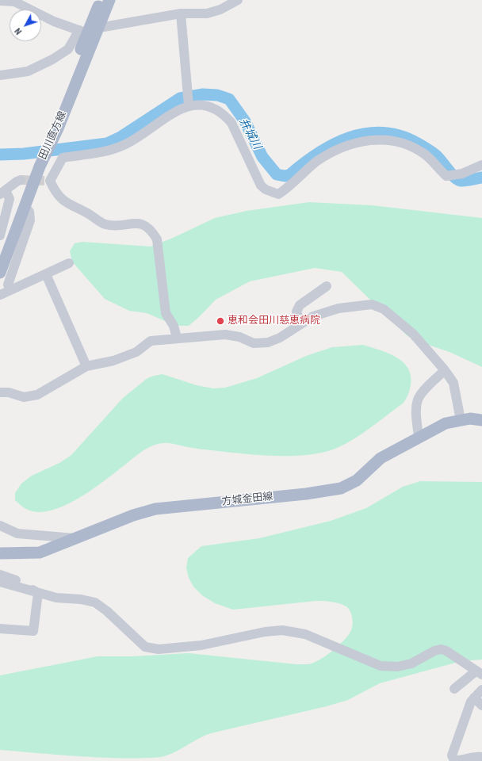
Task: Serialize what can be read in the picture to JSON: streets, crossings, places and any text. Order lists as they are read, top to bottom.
{
  "streets": {
    "main road": ["田川直方線", "方城金田線"]
  },
  "water": ["弁城川"],
  "places": ["恵和会田川慈恵病院"],
  "north": "bottom left"
}
